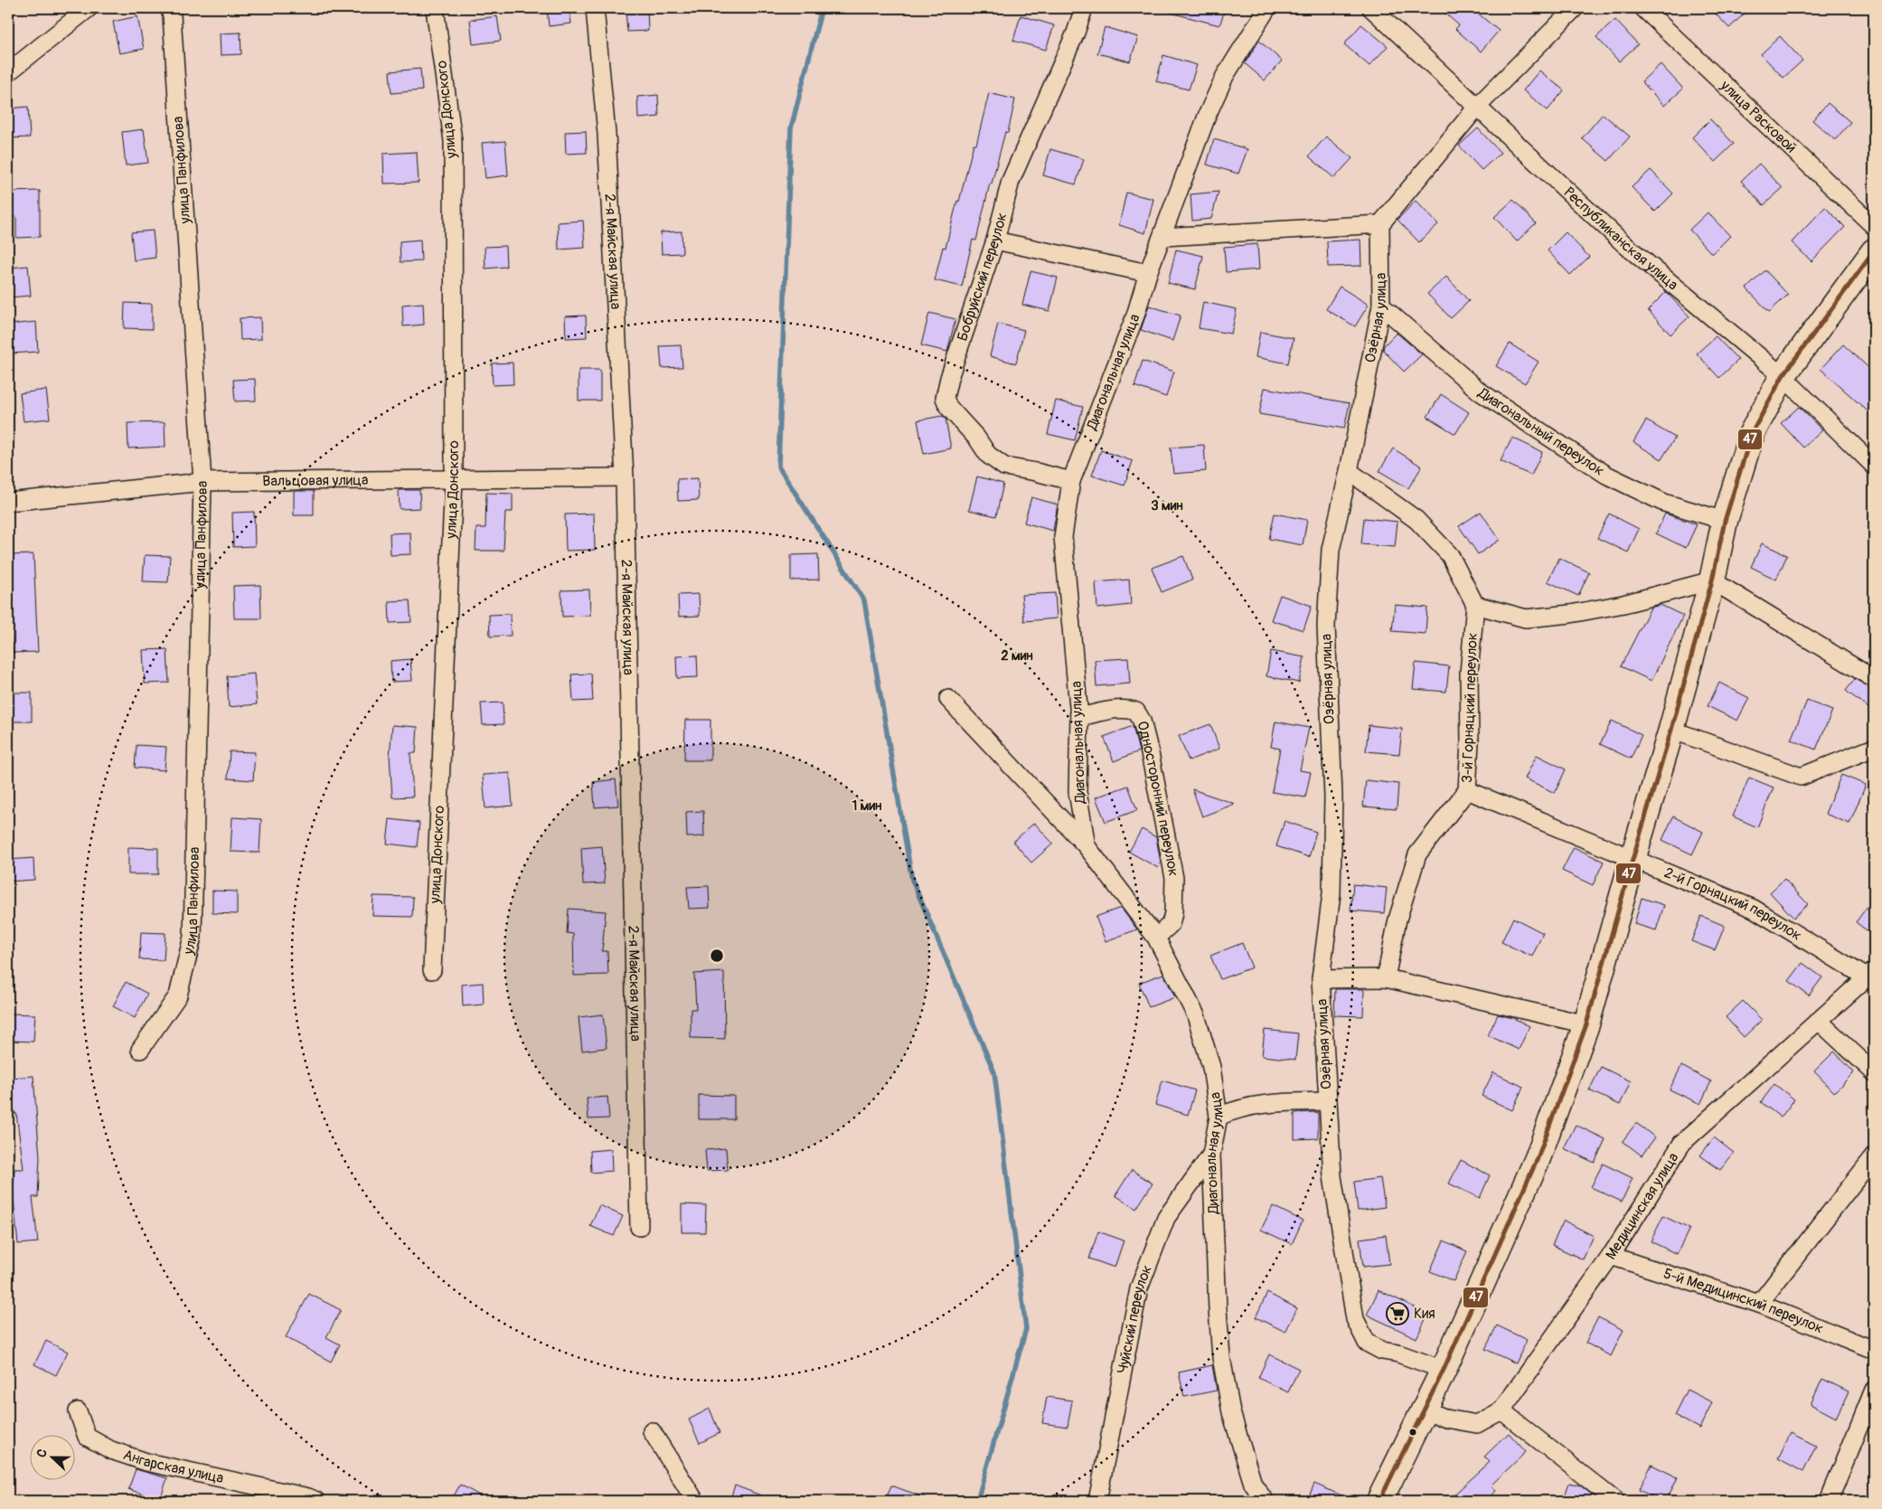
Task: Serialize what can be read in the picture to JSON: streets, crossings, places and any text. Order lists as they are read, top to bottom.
{
  "streets": {
    "street": [
      "улица Донского",
      "улица Расковой",
      "улица Панфилова",
      "Республиканская улица",
      "2-я Майская улица",
      "Бобруйский переулок",
      "Озёрная улица",
      "Диагональная улица",
      "Диагональный переулок",
      "Вальцовая улица",
      "3-й Горняцкий переулок",
      "Односторонний переулок",
      "2-й Горняцкий переулок",
      "Медицинская улица",
      "5-й Медицинский переулок",
      "Чуйский переулок",
      "Ангарская улица"
    ]
  },
  "crossings": [
    ["улица Донского", "Вальцовая улица"],
    ["улица Панфилова", "Вальцовая улица"],
    ["2-я Майская улица", "Вальцовая улица"],
    ["Бобруйский переулок", "Диагональная улица"],
    ["Озёрная улица", "Диагональный переулок"],
    ["Диагональная улица", "Односторонний переулок"],
    ["Диагональная улица", "Чуйский переулок"],
    ["3-й Горняцкий переулок", "2-й Горняцкий переулок"],
    ["2-й Горняцкий переулок", "Медицинская улица"],
    ["Медицинская улица", "5-й Медицинский переулок"]
  ],
  "places": {
    "supermarket": ["Кия"]
  },
  "lines": ["transit line 47"],
  "north": "left",
  "rings": ["3 мин", "2 мин", "1 мин"]
}
